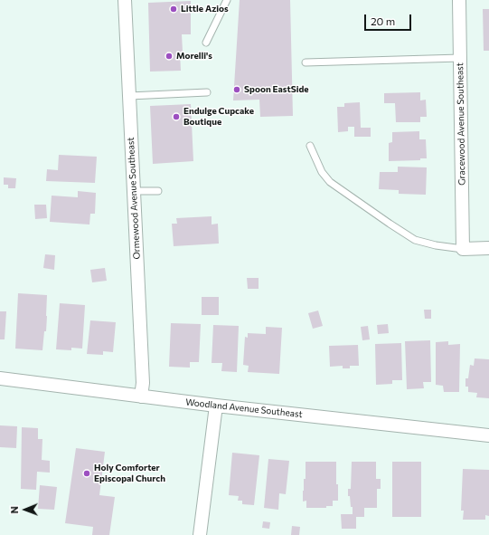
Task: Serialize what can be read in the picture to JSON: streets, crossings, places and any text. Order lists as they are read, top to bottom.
{
  "streets": {
    "street": ["Gracewood Avenue Southeast", "Ormewood Avenue Southeast", "Woodland Avenue Southeast"]
  },
  "crossings": [
    ["Ormewood Avenue Southeast", "Woodland Avenue Southeast"]
  ],
  "places": [
    "Little Azios",
    "Morelli's",
    "Spoon EastSide",
    "Endulge Cupcake Boutique",
    "Holy Comforter Episcopal Church"
  ],
  "scale_bar": "20 m",
  "north": "left"
}
